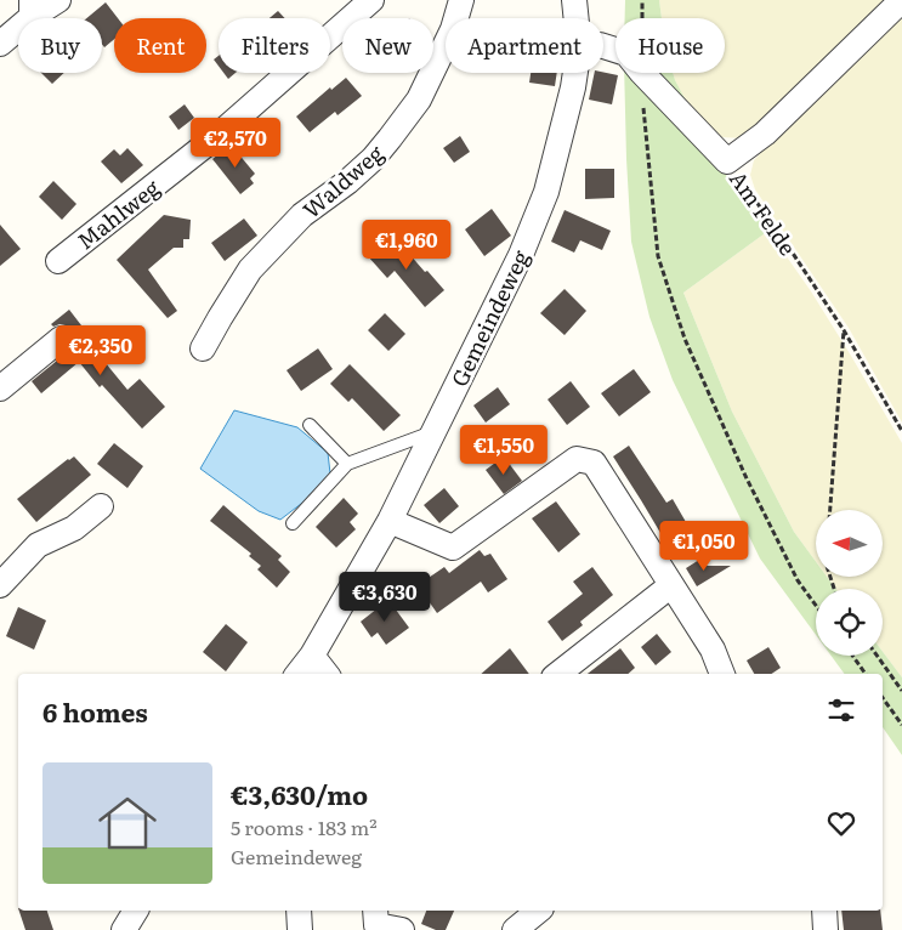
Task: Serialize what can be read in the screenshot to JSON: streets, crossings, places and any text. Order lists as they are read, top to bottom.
{
  "streets": {
    "street": [
      "Waldweg",
      "Am Felde",
      "Mahlweg",
      "Gemeindeweg"
    ]
  },
  "north": "left",
  "page": {
    "chip": [
      "Buy",
      "Rent",
      "Filters",
      "New",
      "Apartment",
      "House"
    ],
    "price": [
      "€2,570",
      "€1,960",
      "€2,350",
      "€1,550",
      "€1,050",
      "€3,630"
    ],
    "heading": "6 homes",
    "list": [
      {
        "name": "€3,630/mo",
        "note": "5 rooms · 183 m² · Gemeindeweg"
      }
    ]
  }
}
